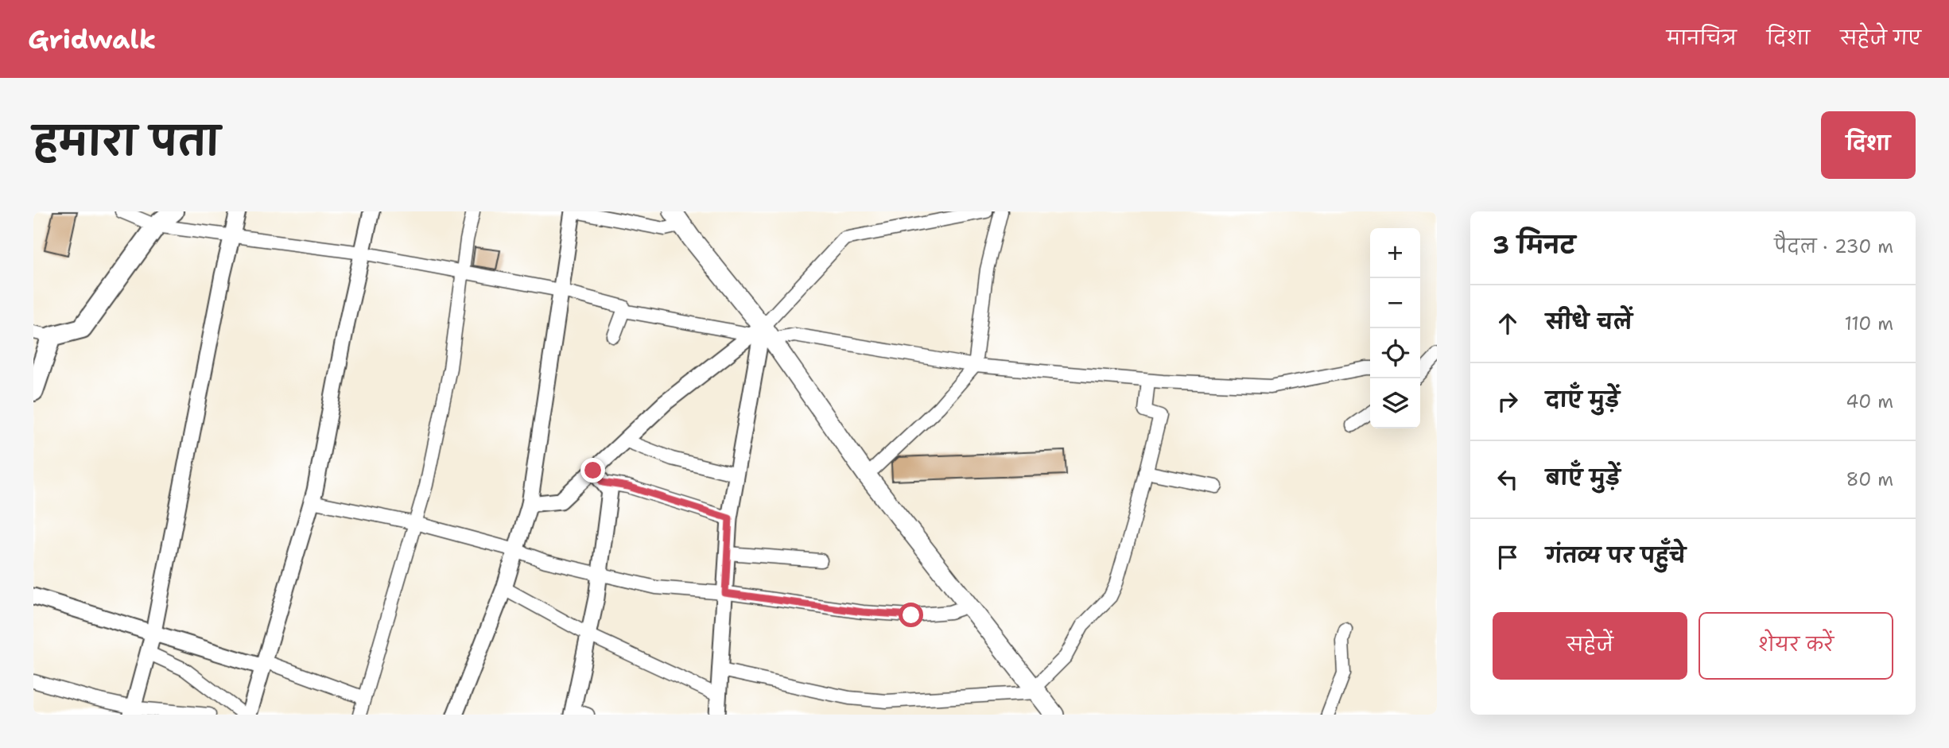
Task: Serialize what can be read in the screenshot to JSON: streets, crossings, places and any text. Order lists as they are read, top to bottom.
{
  "page": {
    "header": "Gridwalk",
    "nav": ["मानचित्र", "दिशा", "सहेजे गए"],
    "title": "हमारा पता",
    "buttons": [
      "दिशा",
      ["सहेजें", "शेयर करें"]
    ],
    "heading": ["3 मिनट", "पैदल · 230 m"],
    "map_buttons": ["+", "−"],
    "list": [
      ["सीधे चलें", "110 m"],
      ["दाएँ मुड़ें", "40 m"],
      ["बाएँ मुड़ें", "80 m"],
      "गंतव्य पर पहुँचे"
    ]
  }
}
